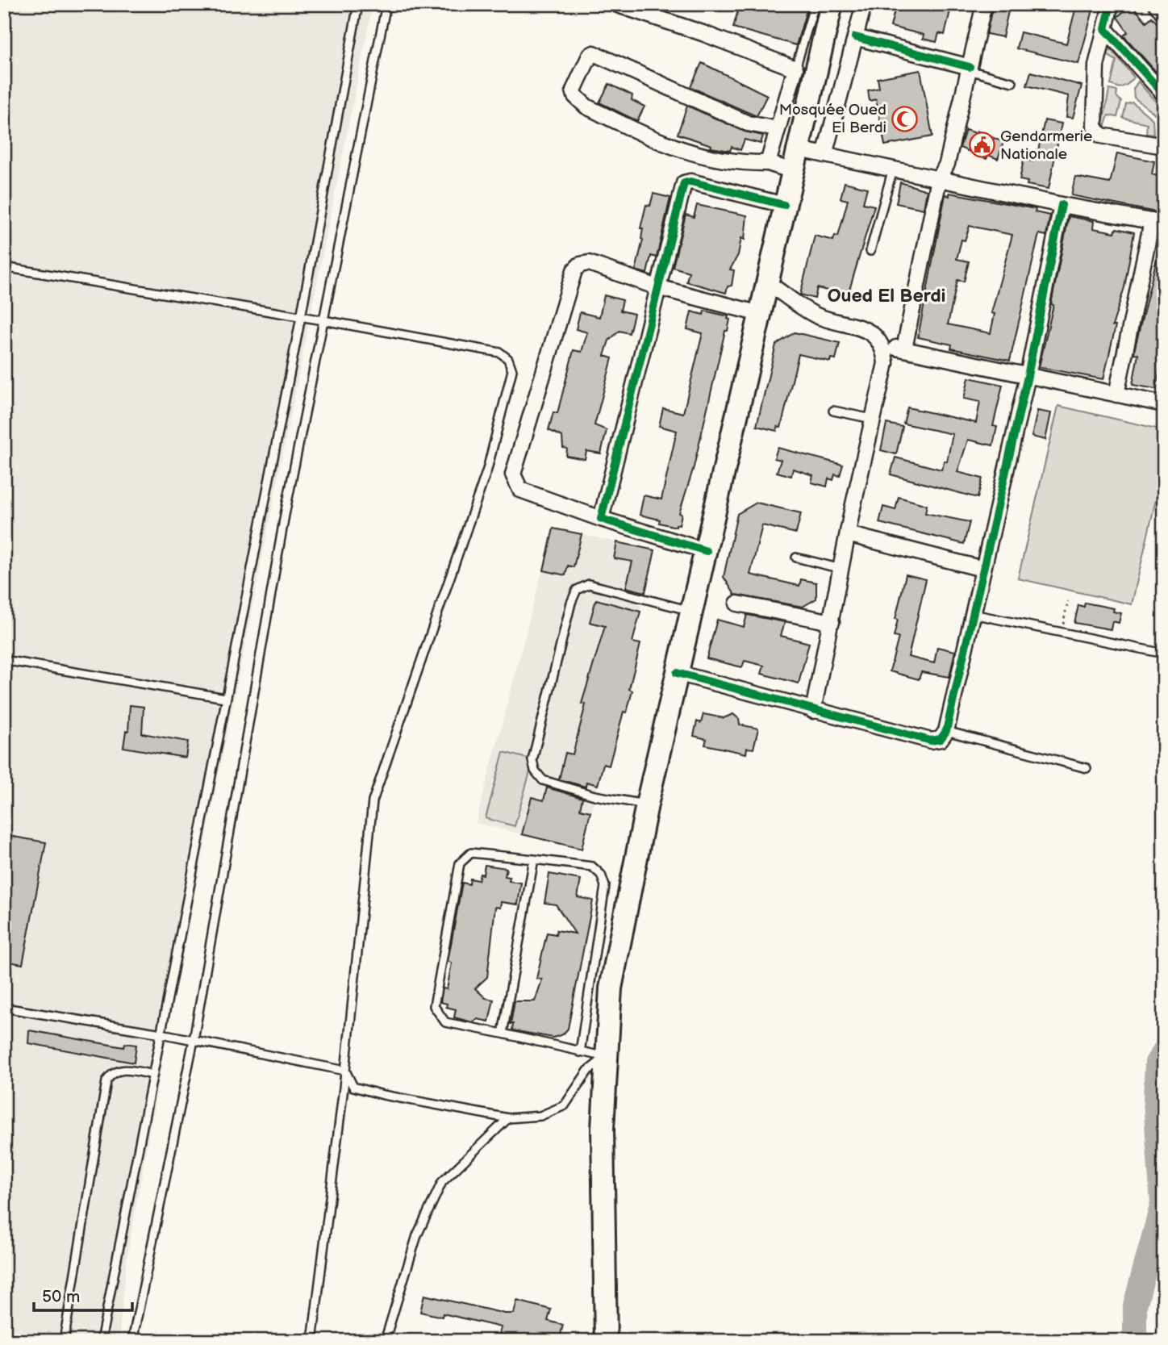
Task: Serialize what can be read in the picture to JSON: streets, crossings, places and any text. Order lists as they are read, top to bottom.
{
  "districts": ["Oued El Berdi"],
  "places": {
    "mosque": ["Mosquée Oued El Berdi"],
    "public building": ["Gendarmerie Nationale"]
  },
  "scale_bar": "50 m"
}
